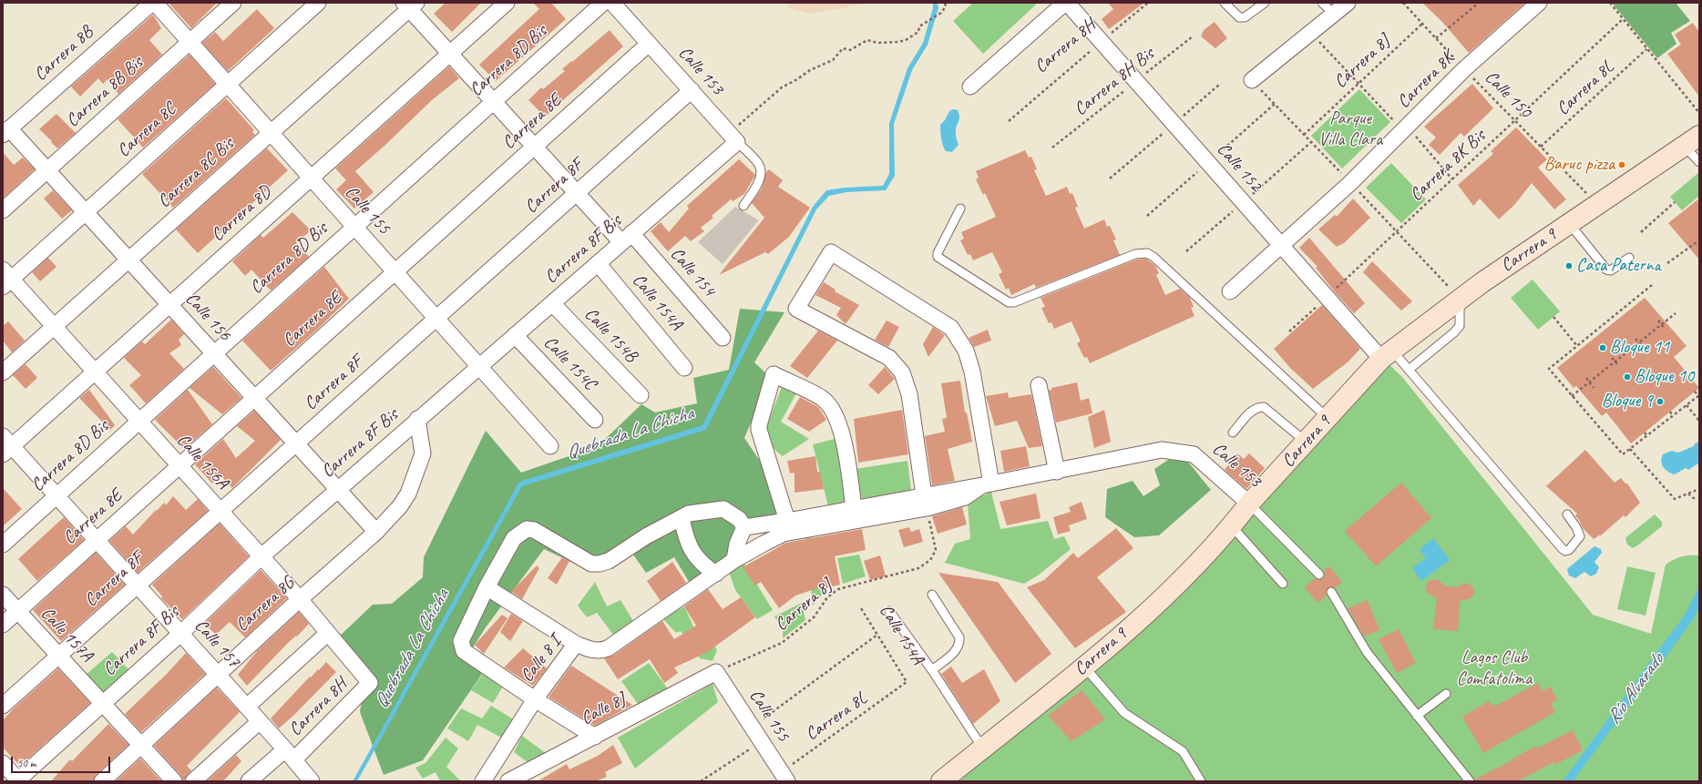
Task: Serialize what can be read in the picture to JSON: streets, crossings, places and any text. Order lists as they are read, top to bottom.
{
  "streets": {
    "street": [
      "Carrera 8H",
      "Carrera 8B",
      "Carrera 8D Bis",
      "Calle 153",
      "Carrera 8K",
      "Carrera 8B Bis",
      "Carrera 8E",
      "Carrera 8C",
      "Calle 152",
      "Carrera 8C Bis",
      "Carrera 8F",
      "Calle 155",
      "Carrera 8D",
      "Carrera 8F Bis",
      "Carrera 9",
      "Calle 154",
      "Calle 154A",
      "Calle 156",
      "Calle 154B",
      "Calle 154C",
      "Calle 156A",
      "Carrera 8G",
      "Calle 157A",
      "Calle 157",
      "Calle 8 I",
      "Calle 8J"
    ],
    "path": [
      "Carrera 8J",
      "Carrera 8H Bis",
      "Carrera 8L",
      "Calle 150",
      "Carrera 8K Bis"
    ]
  },
  "crossings": [
    ["Carrera 8H", "Calle 152"],
    ["Carrera 8H", "Calle 156A"],
    ["Carrera 8H", "Calle 157"],
    ["Carrera 8B", "Calle 156"],
    ["Carrera 8D Bis", "Calle 155"],
    ["Carrera 8D Bis", "Calle 154"],
    ["Carrera 8D Bis", "Calle 156"],
    ["Carrera 8D Bis", "Calle 156A"],
    ["Carrera 8D Bis", "Calle 157"],
    ["Carrera 8J", "Calle 153"],
    ["Carrera 8J", "Calle 150"],
    ["Carrera 8J", "Calle 155"],
    ["Carrera 8J", "Calle 8 I"],
    ["Carrera 8J", "Calle 8J"],
    ["Calle 153", "Carrera 8E"],
    ["Calle 153", "Carrera 8F"],
    ["Calle 153", "Carrera 8F Bis"],
    ["Calle 153", "Carrera 9"],
    ["Calle 153", "Calle 8 I"],
    ["Carrera 8K", "Calle 150"],
    ["Carrera 8K", "Calle 152"],
    ["Carrera 8H Bis", "Calle 152"],
    ["Carrera 8L", "Calle 150"],
    ["Carrera 8L", "Calle 155"],
    ["Carrera 8L", "Calle 154A"],
    ["Carrera 8B Bis", "Calle 155"],
    ["Carrera 8B Bis", "Calle 156"],
    ["Calle 150", "Carrera 8K Bis"],
    ["Calle 150", "Carrera 9"],
    ["Carrera 8E", "Calle 155"],
    ["Carrera 8E", "Calle 154"],
    ["Carrera 8E", "Calle 156"],
    ["Carrera 8E", "Calle 156A"],
    ["Carrera 8E", "Calle 157A"],
    ["Carrera 8E", "Calle 157"],
    ["Carrera 8C", "Calle 155"],
    ["Carrera 8C", "Calle 156"],
    ["Carrera 8C", "Calle 156A"],
    ["Carrera 8K Bis", "Calle 152"],
    ["Calle 152", "Carrera 9"],
    ["Carrera 8C Bis", "Calle 155"],
    ["Carrera 8C Bis", "Calle 154"],
    ["Carrera 8C Bis", "Calle 156"],
    ["Carrera 8C Bis", "Calle 156A"],
    ["Carrera 8F", "Calle 155"],
    ["Carrera 8F", "Calle 154"],
    ["Carrera 8F", "Calle 156"],
    ["Carrera 8F", "Calle 156A"],
    ["Carrera 8F", "Calle 157A"],
    ["Carrera 8F", "Calle 157"],
    ["Calle 155", "Carrera 8D"],
    ["Calle 155", "Carrera 8F Bis"],
    ["Calle 155", "Calle 8J"],
    ["Carrera 8D", "Calle 154"],
    ["Carrera 8D", "Calle 156"],
    ["Carrera 8D", "Calle 156A"],
    ["Carrera 8D", "Calle 157"],
    ["Carrera 8F Bis", "Calle 154"],
    ["Carrera 8F Bis", "Calle 154A"],
    ["Carrera 8F Bis", "Calle 156"],
    ["Carrera 8F Bis", "Calle 154B"],
    ["Carrera 8F Bis", "Calle 154C"],
    ["Carrera 8F Bis", "Calle 156A"],
    ["Carrera 8F Bis", "Carrera 8G"],
    ["Carrera 8F Bis", "Calle 157A"],
    ["Carrera 8F Bis", "Calle 157"],
    ["Calle 156", "Carrera 8G"],
    ["Calle 156A", "Carrera 8G"],
    ["Carrera 8G", "Calle 157A"],
    ["Carrera 8G", "Calle 157"]
  ],
  "water": ["Quebrada La Chicha", "Río Alvarado"],
  "parks": ["Parque Villa Clara", "Lagos Club Comfatolima"],
  "places": [
    "Baruc pizza",
    "Casa Paterna",
    "Bloque 11",
    "Bloque 10",
    "Bloque 9"
  ],
  "scale_bar": "50 m"
}
